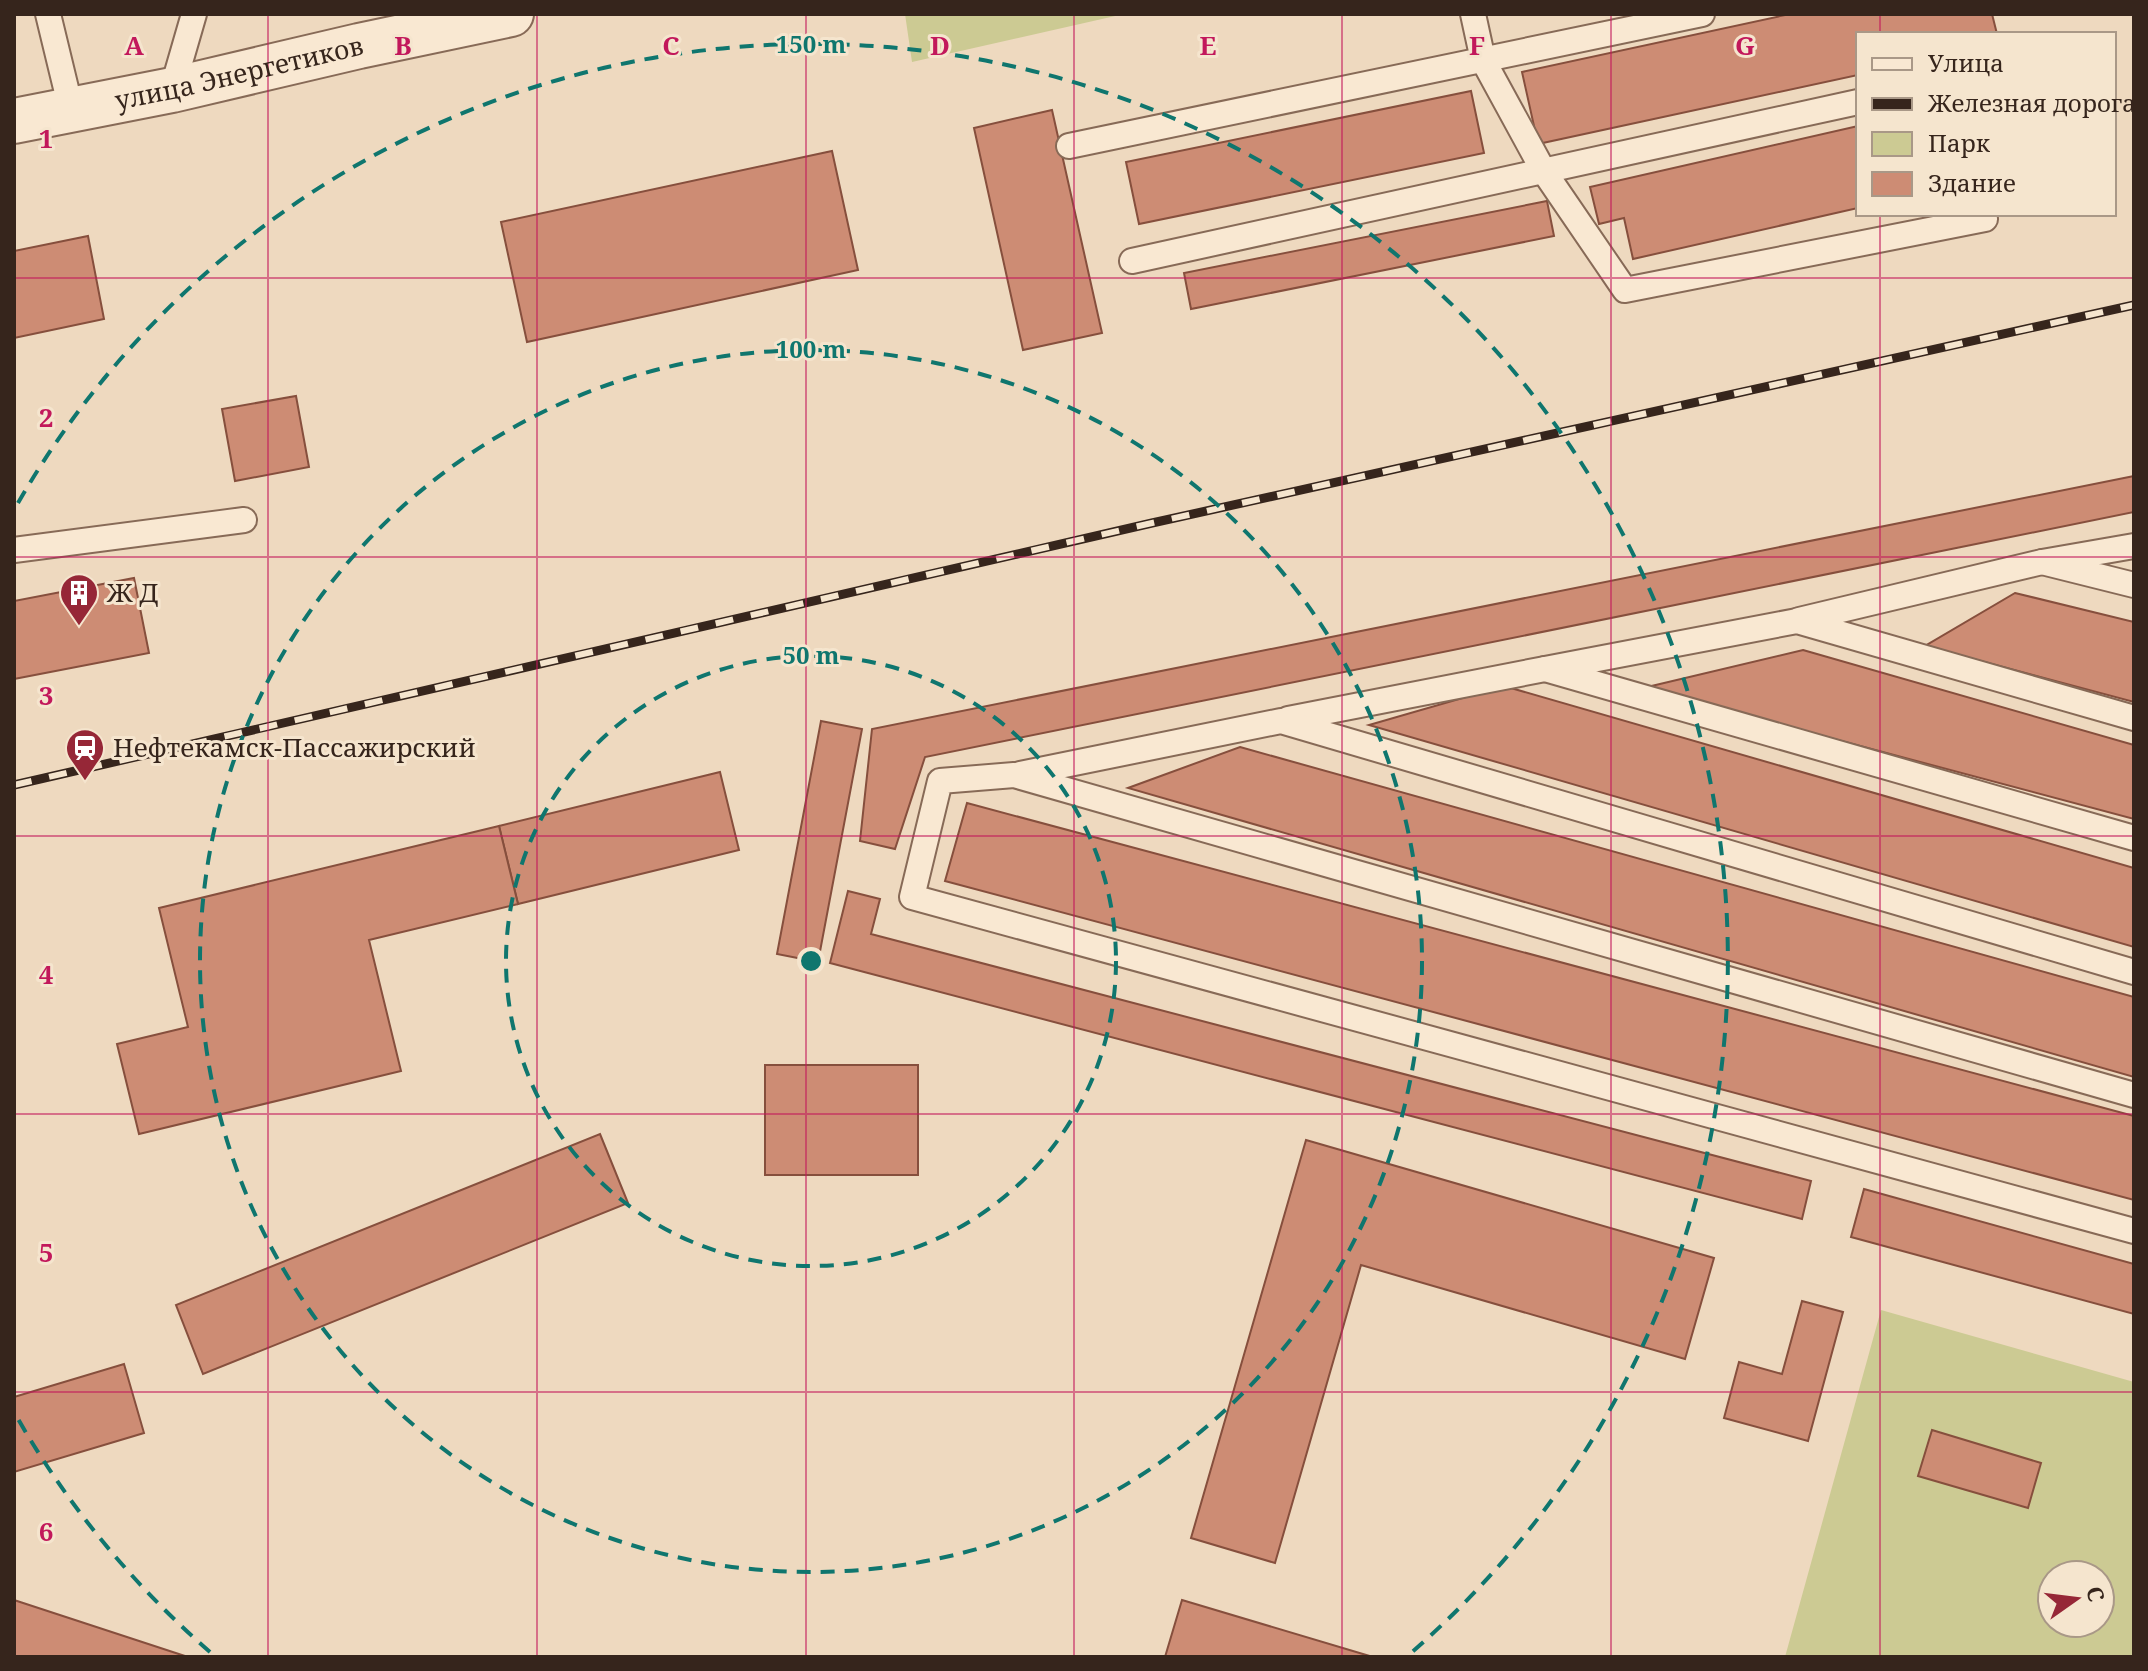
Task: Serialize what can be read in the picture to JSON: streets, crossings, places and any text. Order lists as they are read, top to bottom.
{
  "streets": {
    "street": ["улица Энергетиков"]
  },
  "places": {
    "building": ["Ж Д"],
    "station": ["Нефтекамск-Пассажирский"]
  },
  "legend": [
    "Улица",
    "Железная дорога",
    "Парк",
    "Здание"
  ],
  "north": "right",
  "grid": {
    "columns": [
      "A",
      "B",
      "C",
      "D",
      "E",
      "F",
      "G"
    ],
    "rows": [
      "1",
      "2",
      "3",
      "4",
      "5",
      "6"
    ]
  },
  "rings": ["150 m", "100 m", "50 m"]
}
